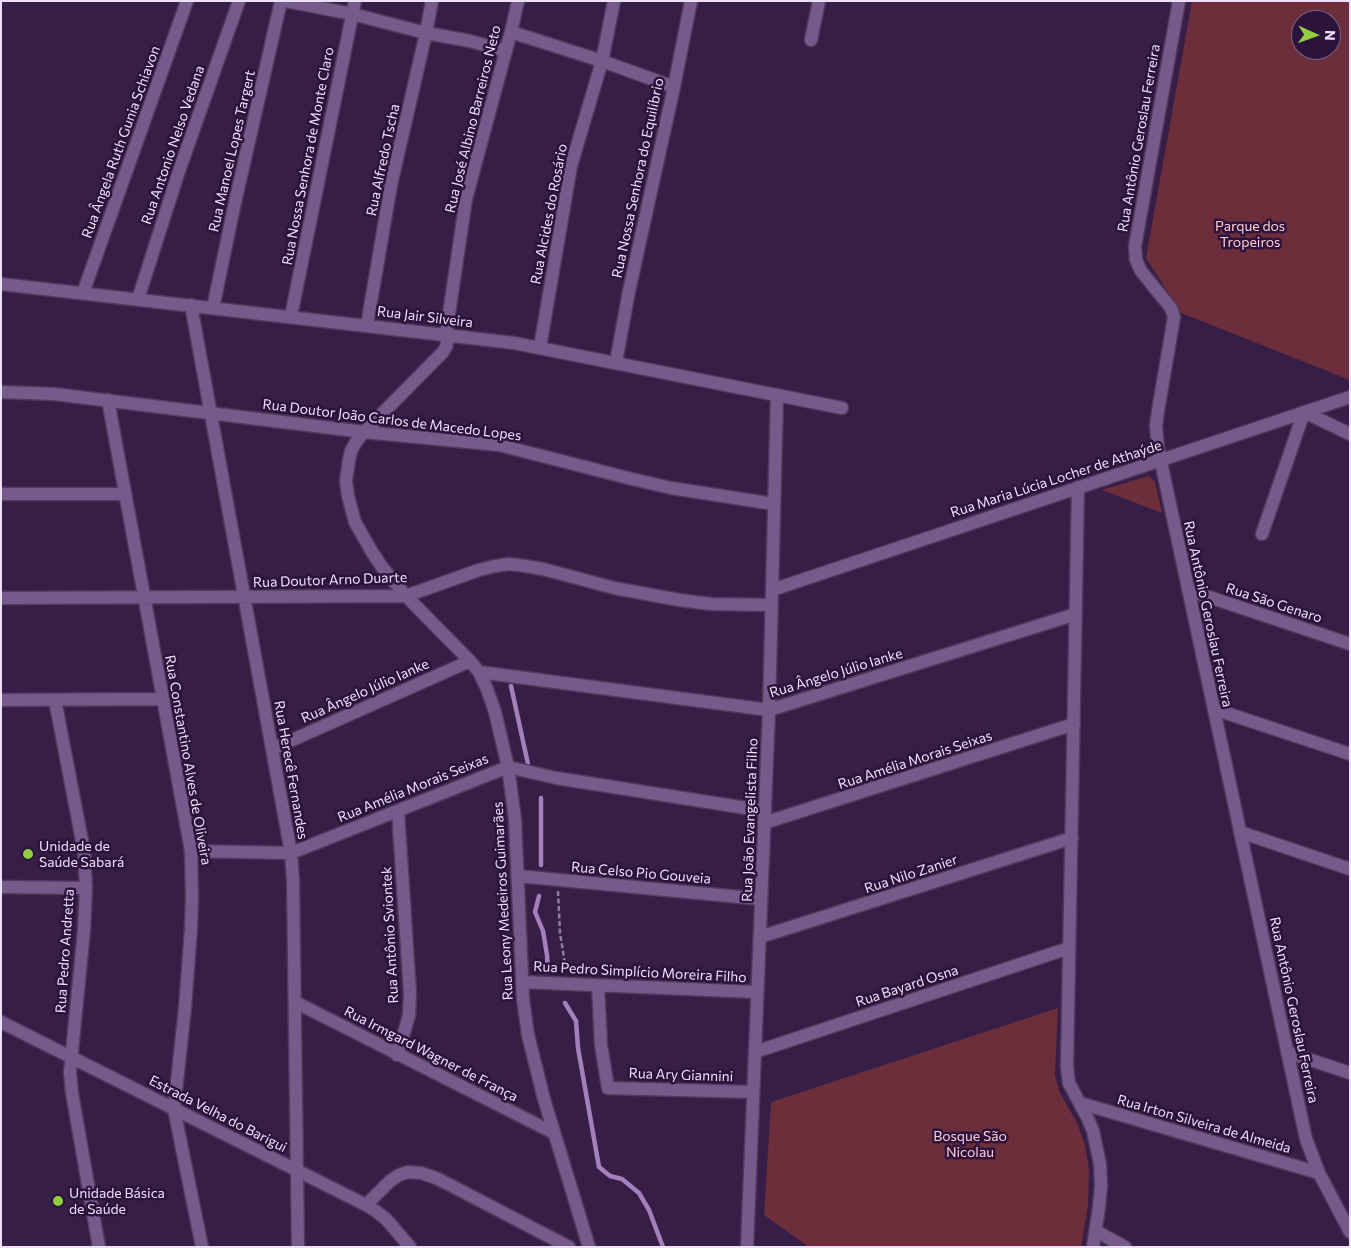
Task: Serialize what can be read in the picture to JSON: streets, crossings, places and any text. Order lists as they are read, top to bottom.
{
  "streets": {
    "street": [
      "Rua José Albino Barreiros Neto",
      "Rua Antônio Geroslau Ferreira",
      "Rua Ângela Ruth Gunia Schiavon",
      "Rua Antonio Nelso Vedana",
      "Rua Manoel Lopes Targert",
      "Rua Nossa Senhora de Monte Claro",
      "Rua Alfredo Tscha",
      "Rua Nossa Senhora do Equilíbrio",
      "Rua Alcides do Rosário",
      "Rua Jair Silveira",
      "Rua Doutor João Carlos de Macedo Lopes",
      "Rua Maria Lúcia Locher de Athaýde",
      "Rua Doutor Arno Duarte",
      "Rua São Genaro",
      "Rua Ângelo Júlio Ianke",
      "Rua Constantino Alves de Oliveira",
      "Rua Amélia Morais Seixas",
      "Rua Herecê Fernandes",
      "Rua João Evangelista Filho",
      "Rua Celso Pio Gouveia",
      "Rua Nilo Zanier",
      "Rua Leony Medeiros Guimarães",
      "Rua Antônio Sviontek",
      "Rua Pedro Andretta",
      "Rua Pedro Simplício Moreira Filho",
      "Rua Bayard Osna",
      "Rua Irmgard Wagner de França",
      "Rua Ary Giannini",
      "Estrada Velha do Barigui",
      "Rua Irton Silveira de Almeida"
    ]
  },
  "crossings": [
    ["Rua José Albino Barreiros Neto", "Rua Jair Silveira"],
    ["Rua José Albino Barreiros Neto", "Rua Leony Medeiros Guimarães"],
    ["Rua Antônio Geroslau Ferreira", "Rua Maria Lúcia Locher de Athaýde"],
    ["Rua Antônio Geroslau Ferreira", "Rua São Genaro"],
    ["Rua Antônio Geroslau Ferreira", "Rua Irton Silveira de Almeida"],
    ["Rua Ângela Ruth Gunia Schiavon", "Rua Jair Silveira"],
    ["Rua Antonio Nelso Vedana", "Rua Jair Silveira"],
    ["Rua Manoel Lopes Targert", "Rua Jair Silveira"],
    ["Rua Nossa Senhora de Monte Claro", "Rua Jair Silveira"],
    ["Rua Alfredo Tscha", "Rua Jair Silveira"],
    ["Rua Nossa Senhora do Equilíbrio", "Rua Jair Silveira"],
    ["Rua Alcides do Rosário", "Rua Jair Silveira"],
    ["Rua Jair Silveira", "Rua Herecê Fernandes"],
    ["Rua Jair Silveira", "Rua João Evangelista Filho"],
    ["Rua Jair Silveira", "Rua Leony Medeiros Guimarães"],
    ["Rua Doutor João Carlos de Macedo Lopes", "Rua Constantino Alves de Oliveira"],
    ["Rua Doutor João Carlos de Macedo Lopes", "Rua Herecê Fernandes"],
    ["Rua Doutor João Carlos de Macedo Lopes", "Rua João Evangelista Filho"],
    ["Rua Doutor João Carlos de Macedo Lopes", "Rua Leony Medeiros Guimarães"],
    ["Rua Maria Lúcia Locher de Athaýde", "Rua João Evangelista Filho"],
    ["Rua Doutor Arno Duarte", "Rua Constantino Alves de Oliveira"],
    ["Rua Doutor Arno Duarte", "Rua Herecê Fernandes"],
    ["Rua Doutor Arno Duarte", "Rua João Evangelista Filho"],
    ["Rua Doutor Arno Duarte", "Rua Leony Medeiros Guimarães"],
    ["Rua Ângelo Júlio Ianke", "Rua Herecê Fernandes"],
    ["Rua Ângelo Júlio Ianke", "Rua João Evangelista Filho"],
    ["Rua Ângelo Júlio Ianke", "Rua Leony Medeiros Guimarães"],
    ["Rua Constantino Alves de Oliveira", "Rua Amélia Morais Seixas"],
    ["Rua Constantino Alves de Oliveira", "Estrada Velha do Barigui"],
    ["Rua Amélia Morais Seixas", "Rua Herecê Fernandes"],
    ["Rua Amélia Morais Seixas", "Rua João Evangelista Filho"],
    ["Rua Amélia Morais Seixas", "Rua Leony Medeiros Guimarães"],
    ["Rua Amélia Morais Seixas", "Rua Antônio Sviontek"],
    ["Rua Herecê Fernandes", "Rua Irmgard Wagner de França"],
    ["Rua Herecê Fernandes", "Estrada Velha do Barigui"],
    ["Rua João Evangelista Filho", "Rua Celso Pio Gouveia"],
    ["Rua João Evangelista Filho", "Rua Nilo Zanier"],
    ["Rua João Evangelista Filho", "Rua Pedro Simplício Moreira Filho"],
    ["Rua João Evangelista Filho", "Rua Bayard Osna"],
    ["Rua João Evangelista Filho", "Rua Ary Giannini"],
    ["Rua Celso Pio Gouveia", "Rua Leony Medeiros Guimarães"],
    ["Rua Leony Medeiros Guimarães", "Rua Pedro Simplício Moreira Filho"],
    ["Rua Leony Medeiros Guimarães", "Rua Irmgard Wagner de França"],
    ["Rua Antônio Sviontek", "Rua Irmgard Wagner de França"],
    ["Rua Pedro Andretta", "Estrada Velha do Barigui"],
    ["Rua Pedro Simplício Moreira Filho", "Rua Ary Giannini"]
  ],
  "parks": ["Parque dos Tropeiros", "Bosque São Nicolau"],
  "places": ["Unidade de Saúde Sabará", "Unidade Básica de Saúde"],
  "north": "right"
}
